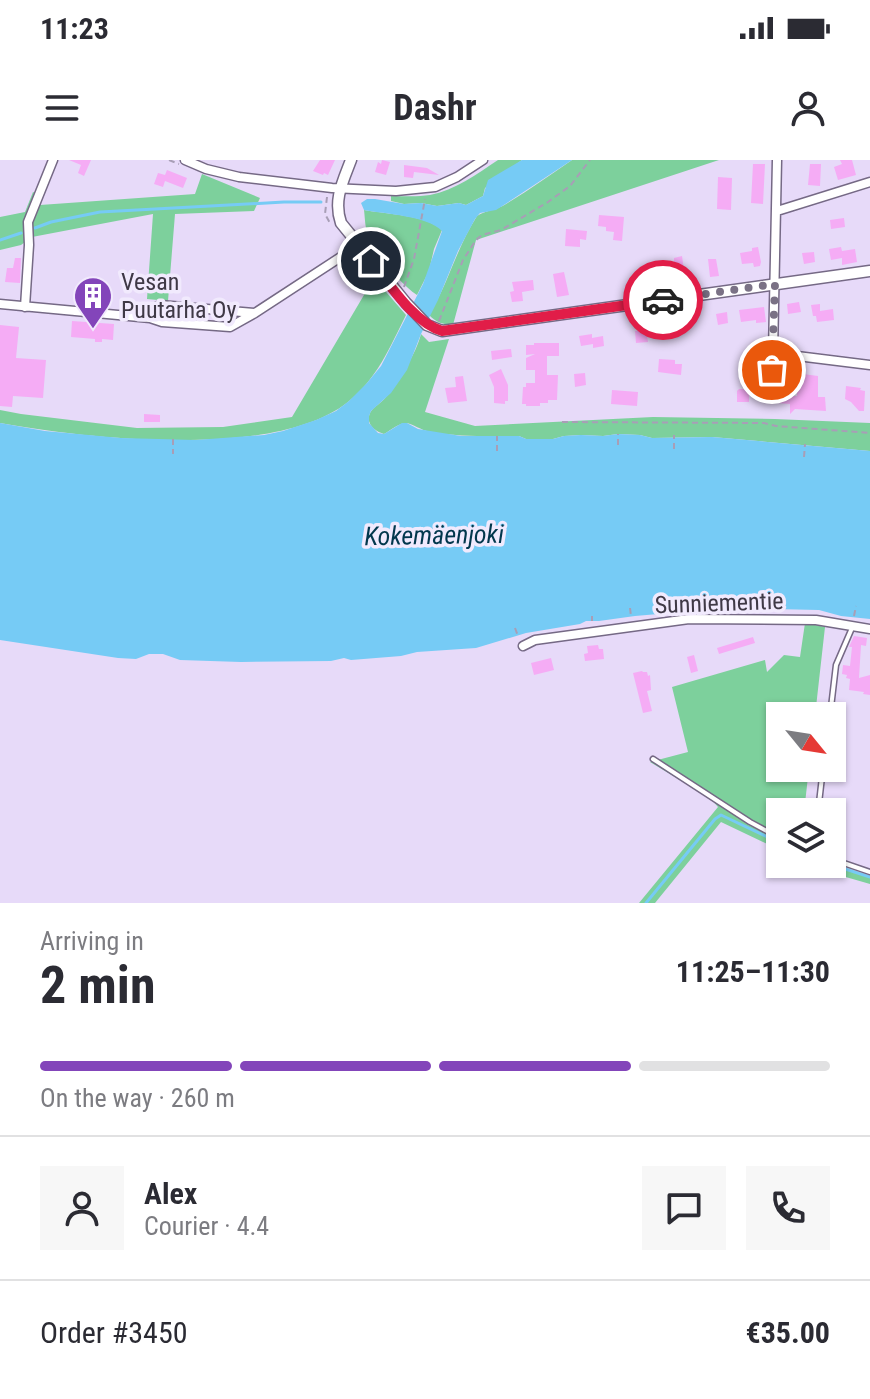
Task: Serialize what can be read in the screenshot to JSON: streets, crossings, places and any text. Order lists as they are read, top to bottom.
{
  "streets": {
    "street": ["Sunniementie"]
  },
  "water": ["Kokemäenjoki"],
  "places": {
    "building": ["Vesan Puutarha Oy"]
  },
  "north": "bottom right",
  "page": {
    "status": "11:23",
    "header": "Dashr",
    "heading": ["2 min", "Arriving in", "11:25–11:30"],
    "panel": [
      "Alex",
      "Courier · 4.4",
      "Order #3450",
      "€35.00"
    ],
    "bar": "On the way · 260 m"
  }
}
